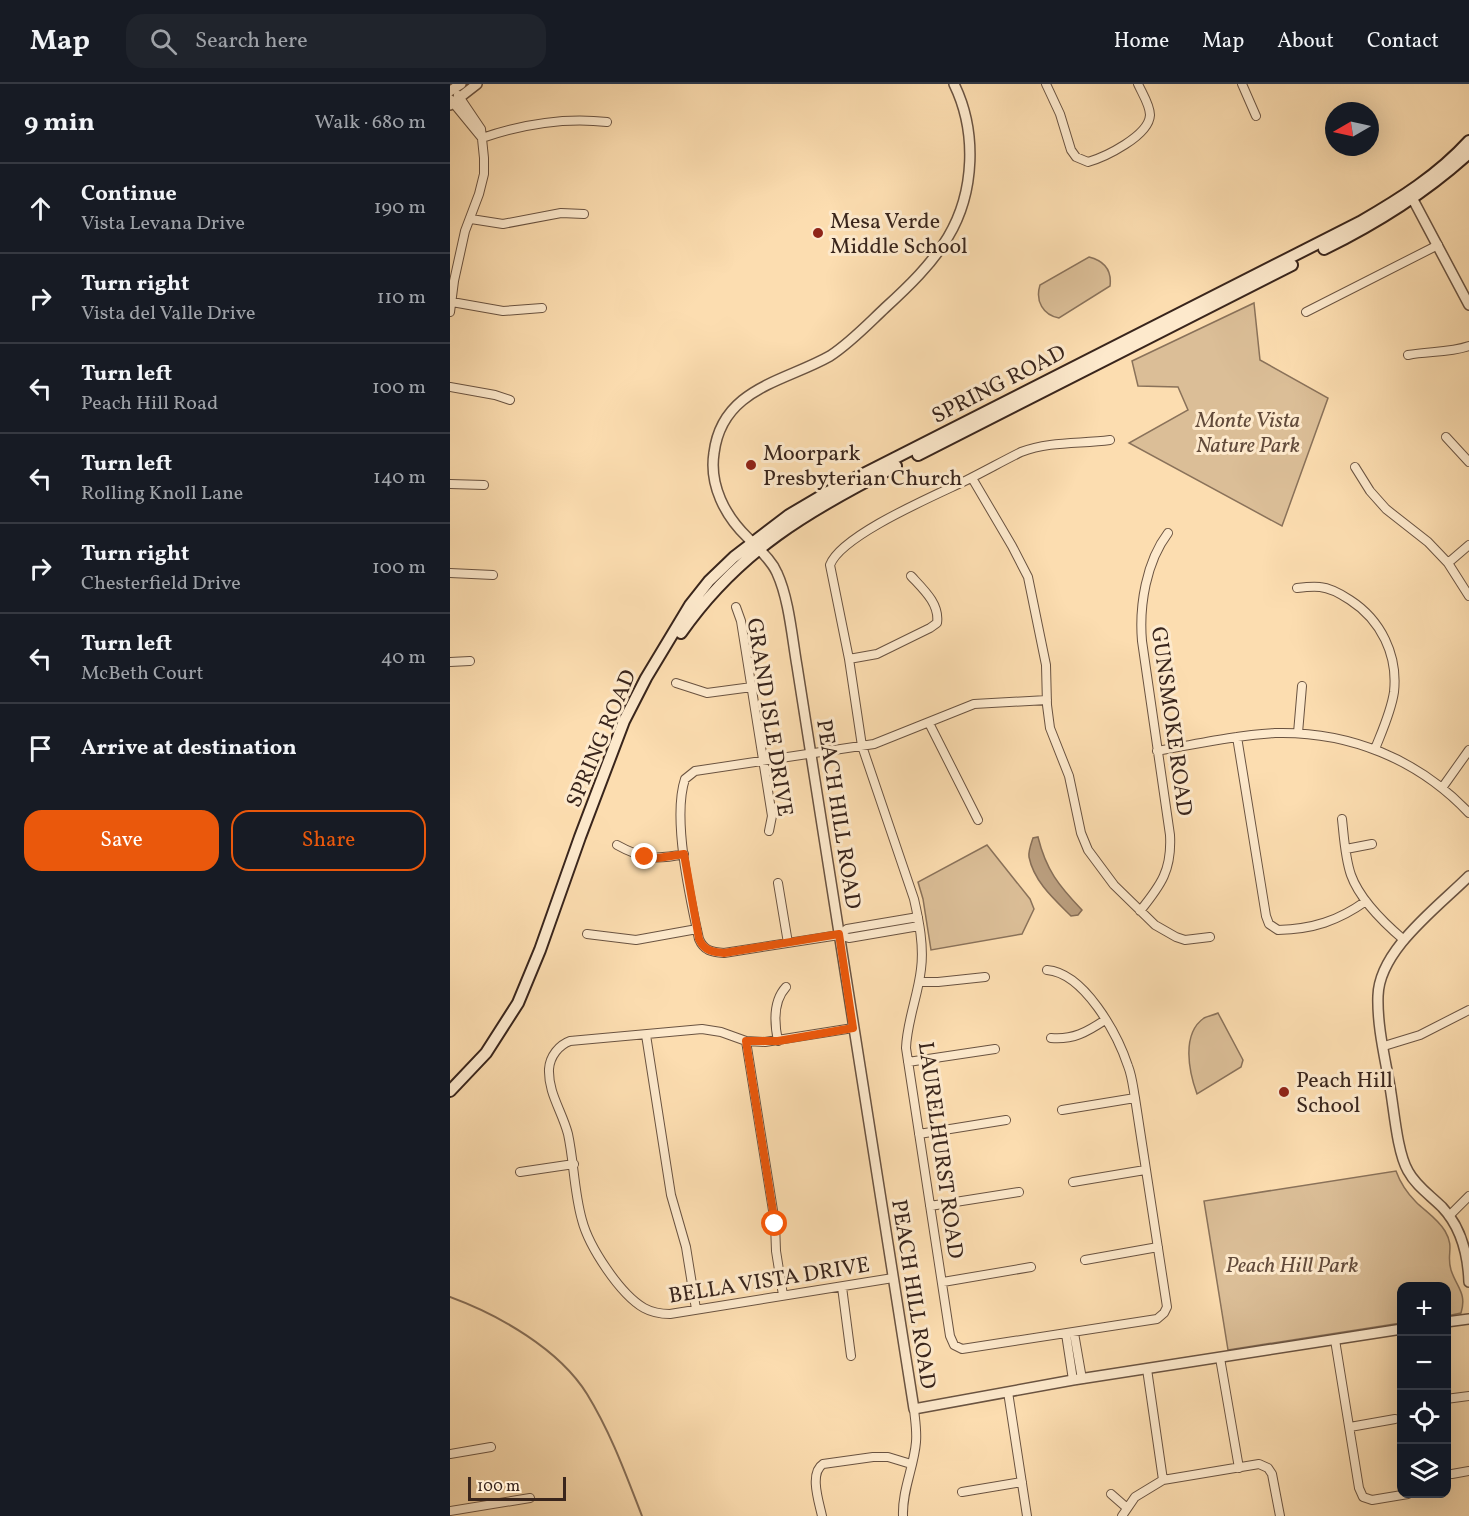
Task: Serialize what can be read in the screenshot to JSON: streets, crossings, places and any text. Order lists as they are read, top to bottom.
{
  "streets": {
    "main road": ["SPRING ROAD"],
    "street": [
      "GRAND ISLE DRIVE",
      "GUNSMOKE ROAD",
      "PEACH HILL ROAD",
      "LAURELHURST ROAD",
      "BELLA VISTA DRIVE"
    ]
  },
  "crossings": [
    ["SPRING ROAD", "PEACH HILL ROAD"],
    ["PEACH HILL ROAD", "BELLA VISTA DRIVE"]
  ],
  "parks": ["Monte Vista Nature Park", "Peach Hill Park"],
  "places": ["Mesa Verde Middle School", "Moorpark Presbyterian Church", "Peach Hill School"],
  "scale_bar": "100 m",
  "north": "left",
  "page": {
    "header": "Map",
    "search": "Search here",
    "nav": [
      "Home",
      "Map",
      "About",
      "Contact"
    ],
    "heading": ["9 min", "Walk · 680 m"],
    "list": [
      ["Continue", "Vista Levana Drive", "190 m"],
      ["Turn right", "Vista del Valle Drive", "110 m"],
      ["Turn left", "Peach Hill Road", "100 m"],
      ["Turn left", "Rolling Knoll Lane", "140 m"],
      ["Turn right", "Chesterfield Drive", "100 m"],
      ["Turn left", "McBeth Court", "40 m"],
      "Arrive at destination"
    ],
    "buttons": ["Save", "Share"],
    "map_buttons": ["+", "−"],
    "scale": "100 m"
  }
}
